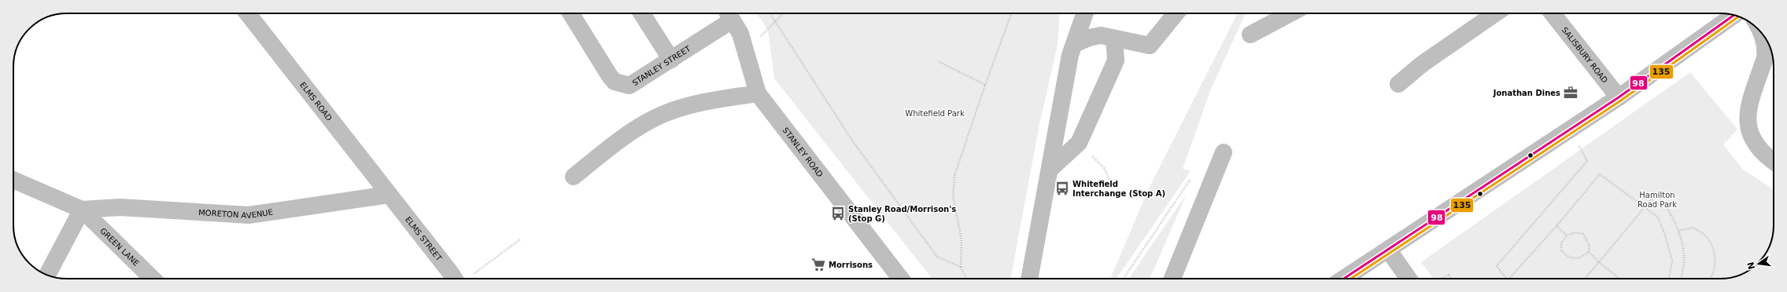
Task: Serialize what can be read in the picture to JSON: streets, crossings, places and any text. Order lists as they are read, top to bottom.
{
  "streets": {
    "main road": [
      "SALISBURY ROAD",
      "STANLEY STREET",
      "ELMS ROAD",
      "STANLEY ROAD",
      "MORETON AVENUE",
      "ELMS STREET",
      "GREEN LANE"
    ]
  },
  "crossings": [
    ["STANLEY STREET", "STANLEY ROAD"],
    ["ELMS ROAD", "MORETON AVENUE"],
    ["ELMS ROAD", "ELMS STREET"],
    ["MORETON AVENUE", "ELMS STREET"],
    ["MORETON AVENUE", "GREEN LANE"]
  ],
  "parks": ["Whitefield Park", "Hamilton Road Park"],
  "places": {
    "office": ["Jonathan Dines"],
    "bus stop": ["Whitefield Interchange (Stop A)", "Stanley Road/Morrison's (Stop G)"],
    "supermarket": ["Morrisons"]
  },
  "lines": ["transit line 98", "transit line 135"],
  "north": "left"
}
